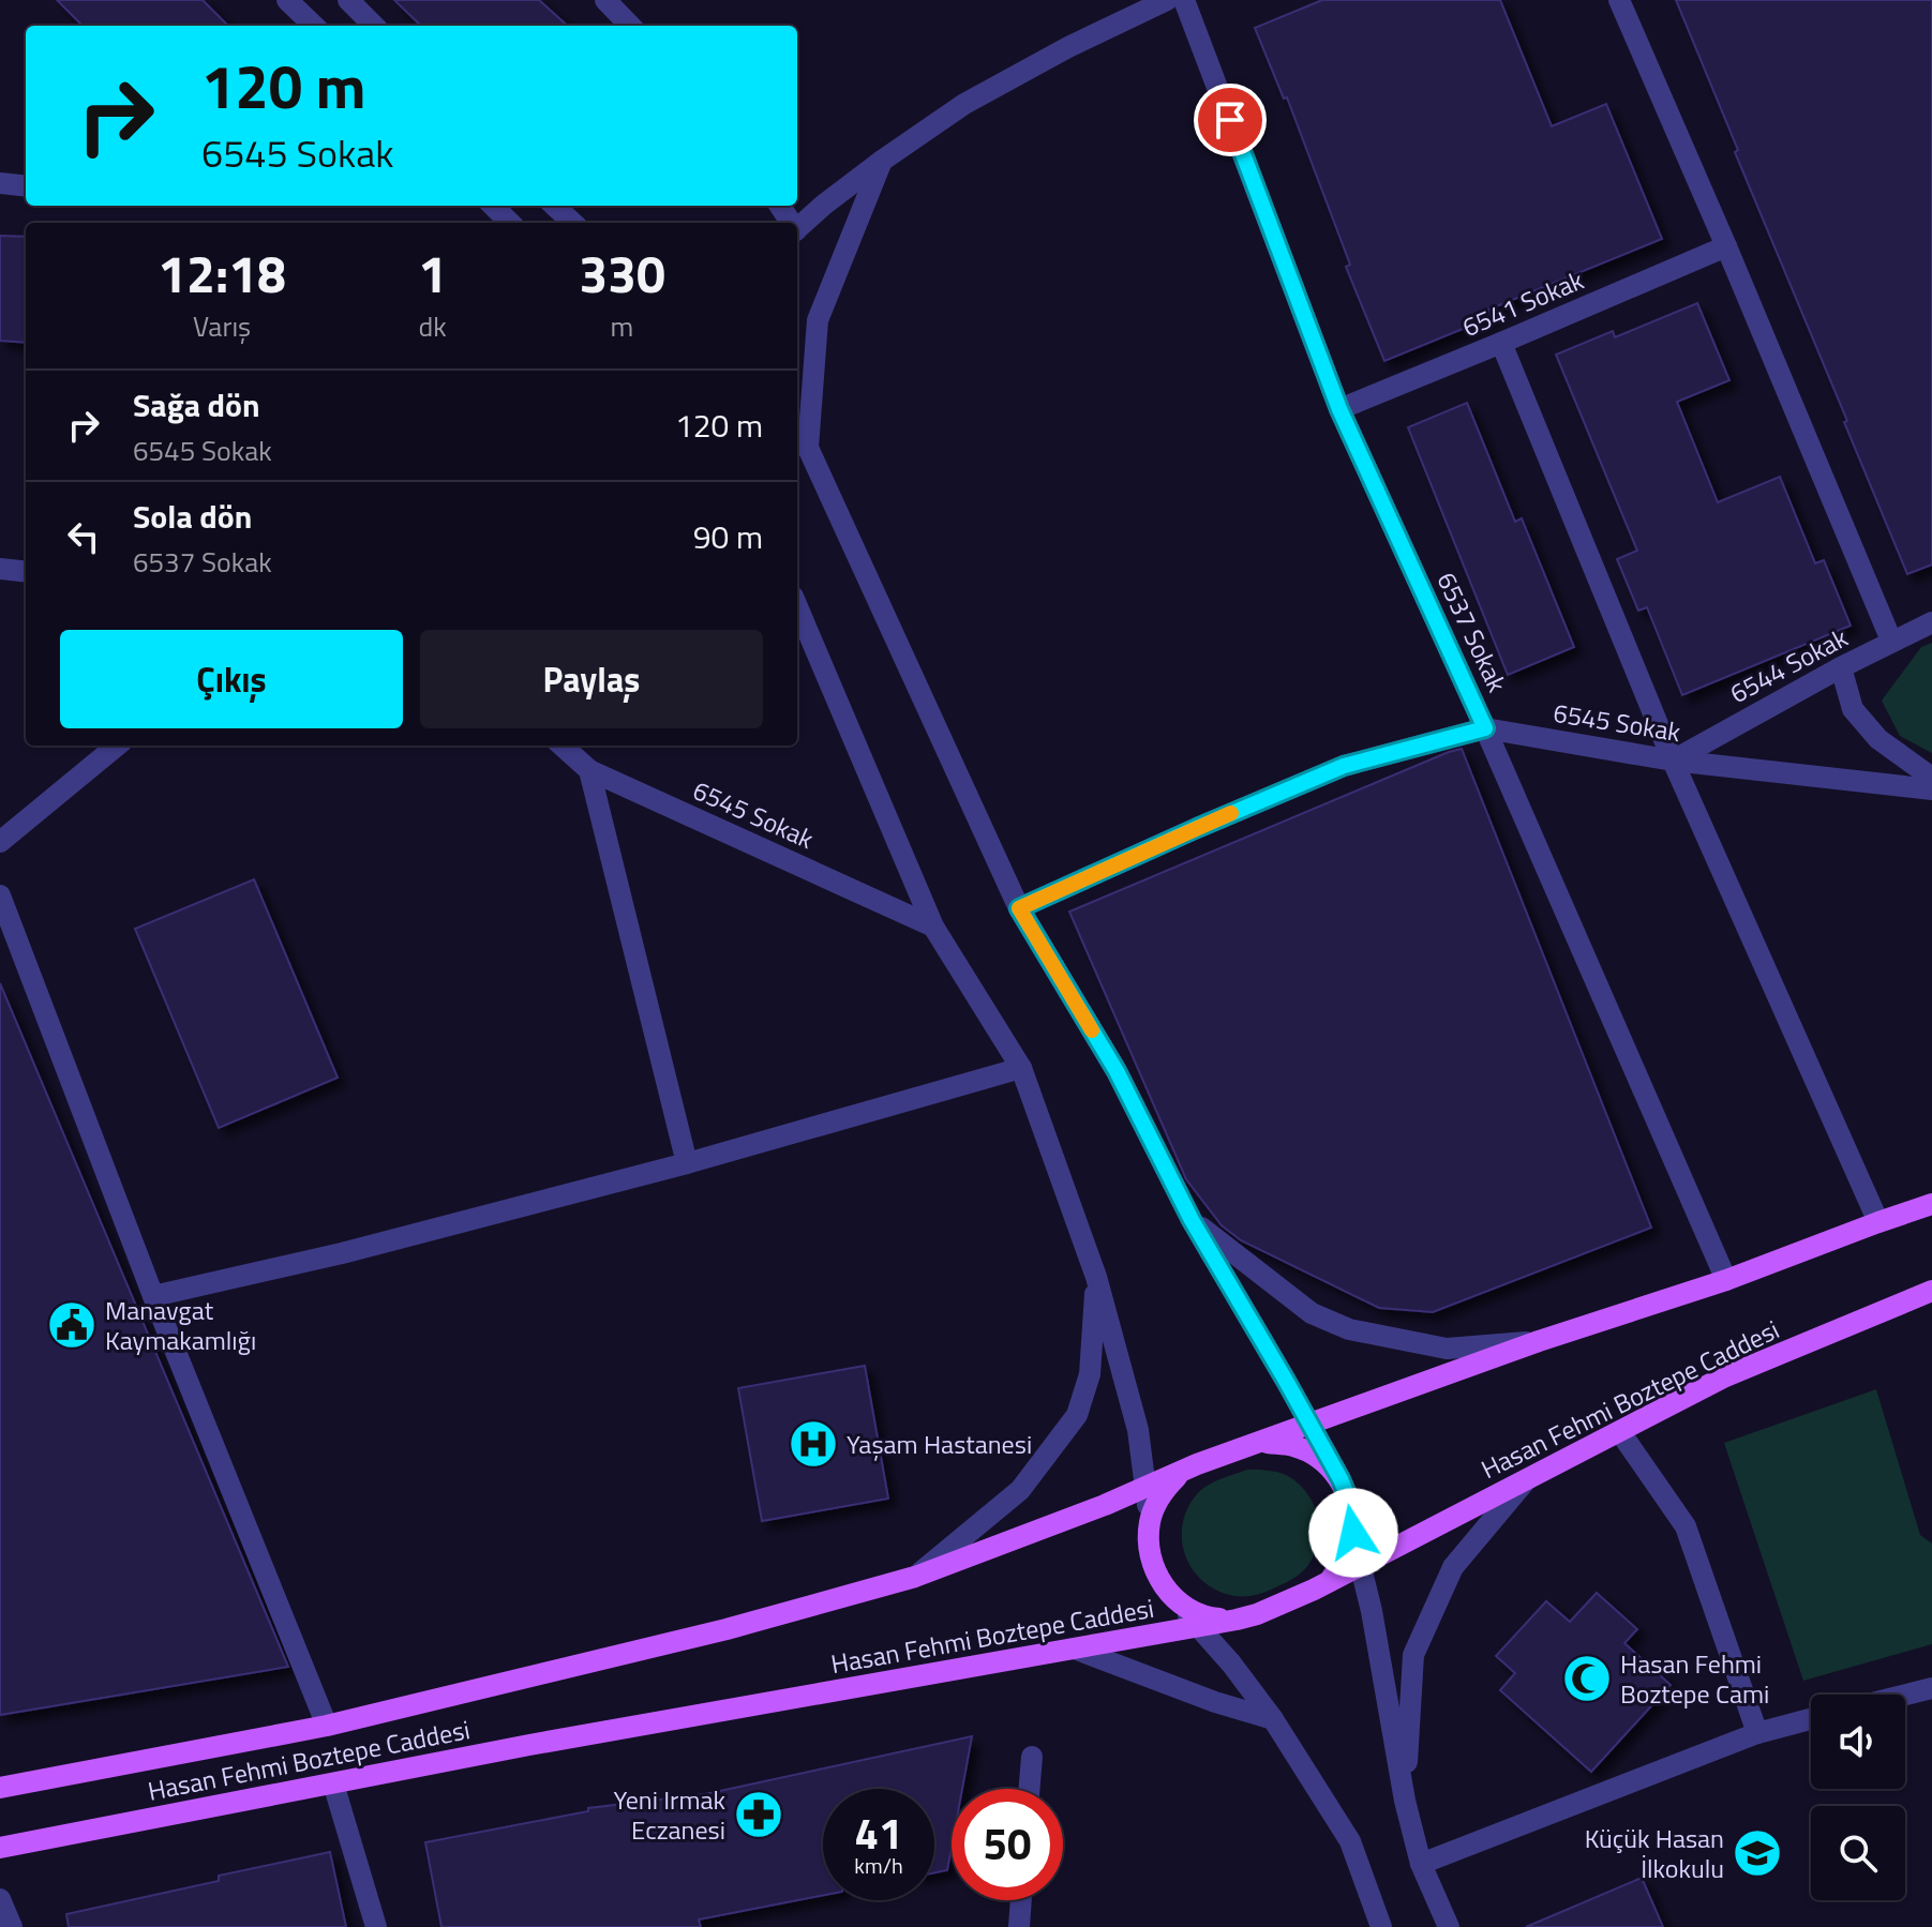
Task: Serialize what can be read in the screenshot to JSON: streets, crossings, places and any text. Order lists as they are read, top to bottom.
{
  "streets": {
    "main road": ["Hasan Fehmi Boztepe Caddesi"],
    "street": [
      "6541 Sokak",
      "6537 Sokak",
      "6544 Sokak",
      "6545 Sokak"
    ]
  },
  "crossings": [
    ["6541 Sokak", "6537 Sokak"],
    ["6537 Sokak", "6545 Sokak"],
    ["6537 Sokak", "Hasan Fehmi Boztepe Caddesi"],
    ["6544 Sokak", "6545 Sokak"]
  ],
  "places": {
    "public building": ["Manavgat Kaymakamlığı"],
    "hospital": ["Yaşam Hastanesi"],
    "mosque": ["Hasan Fehmi Boztepe Cami"],
    "pharmacy": ["Yeni Irmak Eczanesi"],
    "school or university": ["Küçük Hasan İlkokulu"]
  },
  "page": {
    "turn": ["120 m", "6545 Sokak"],
    "eta": [
      "12:18",
      "Varış",
      "1",
      "dk",
      "330",
      "m"
    ],
    "list": [
      {
        "name": "Sağa dön",
        "note": "6545 Sokak",
        "value": "120 m"
      },
      {
        "name": "Sola dön",
        "note": "6537 Sokak",
        "value": "90 m"
      }
    ],
    "buttons": ["Çıkış", "Paylaş"],
    "speed": "41 km/h",
    "limit": "50"
  }
}
